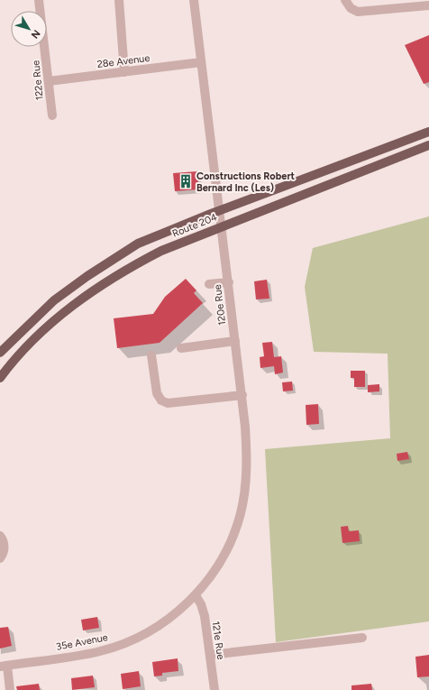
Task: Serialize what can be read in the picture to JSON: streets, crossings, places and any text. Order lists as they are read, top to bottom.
{
  "streets": {
    "main road": ["Route 204"],
    "street": [
      "28e Avenue",
      "122e Rue",
      "120e Rue",
      "121e Rue",
      "35e Avenue"
    ]
  },
  "crossings": [
    ["28e Avenue", "122e Rue"],
    ["28e Avenue", "120e Rue"],
    ["Route 204", "120e Rue"],
    ["120e Rue", "121e Rue"],
    ["120e Rue", "35e Avenue"],
    ["121e Rue", "35e Avenue"]
  ],
  "places": {
    "building": ["Constructions Robert Bernard Inc (Les)"]
  },
  "north": "bottom right"
}
